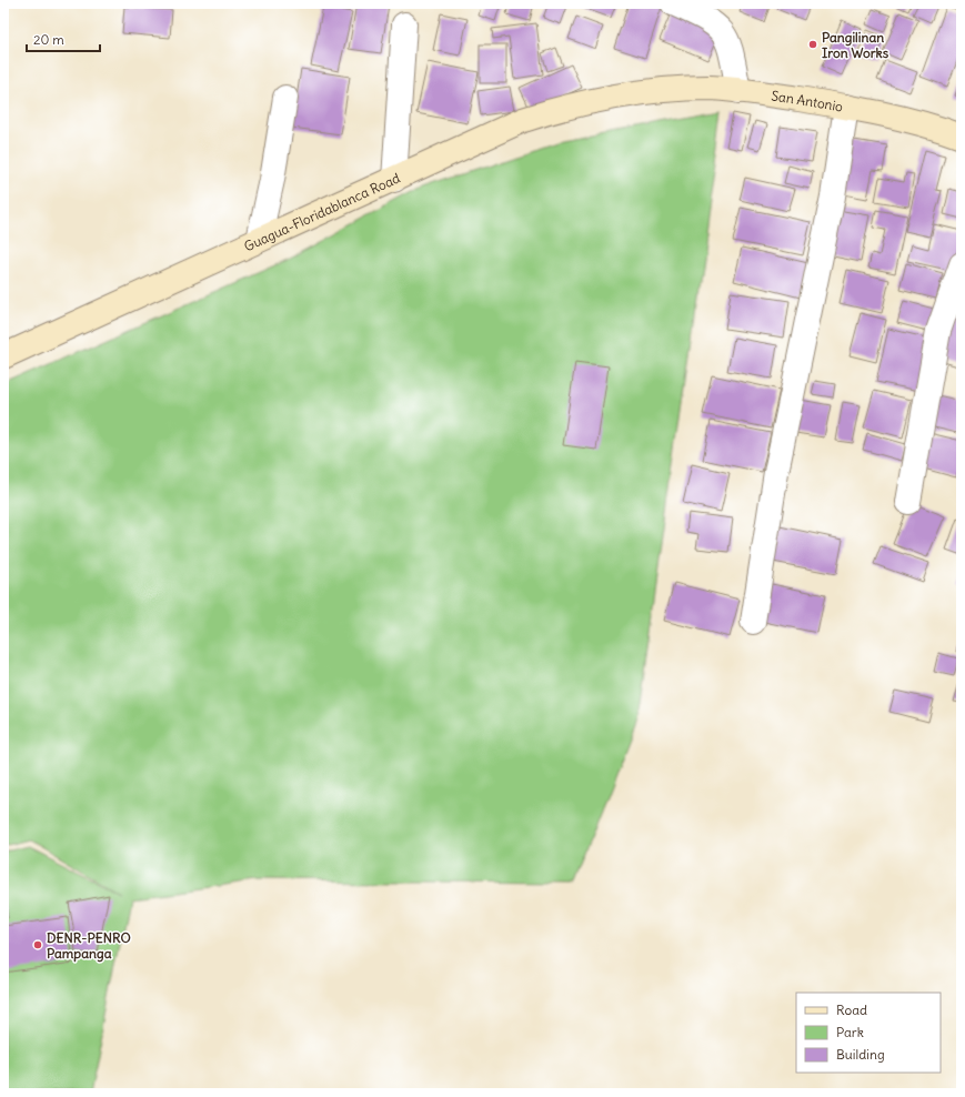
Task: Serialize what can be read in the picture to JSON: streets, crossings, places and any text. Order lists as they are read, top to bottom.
{
  "streets": {
    "main road": ["San Antonio", "Guagua-Floridablanca Road"]
  },
  "crossings": [
    ["San Antonio", "Guagua-Floridablanca Road"]
  ],
  "places": ["Pangilinan Iron Works", "DENR-PENRO Pampanga"],
  "legend": ["Road", "Park", "Building"],
  "scale_bar": "20 m"
}
